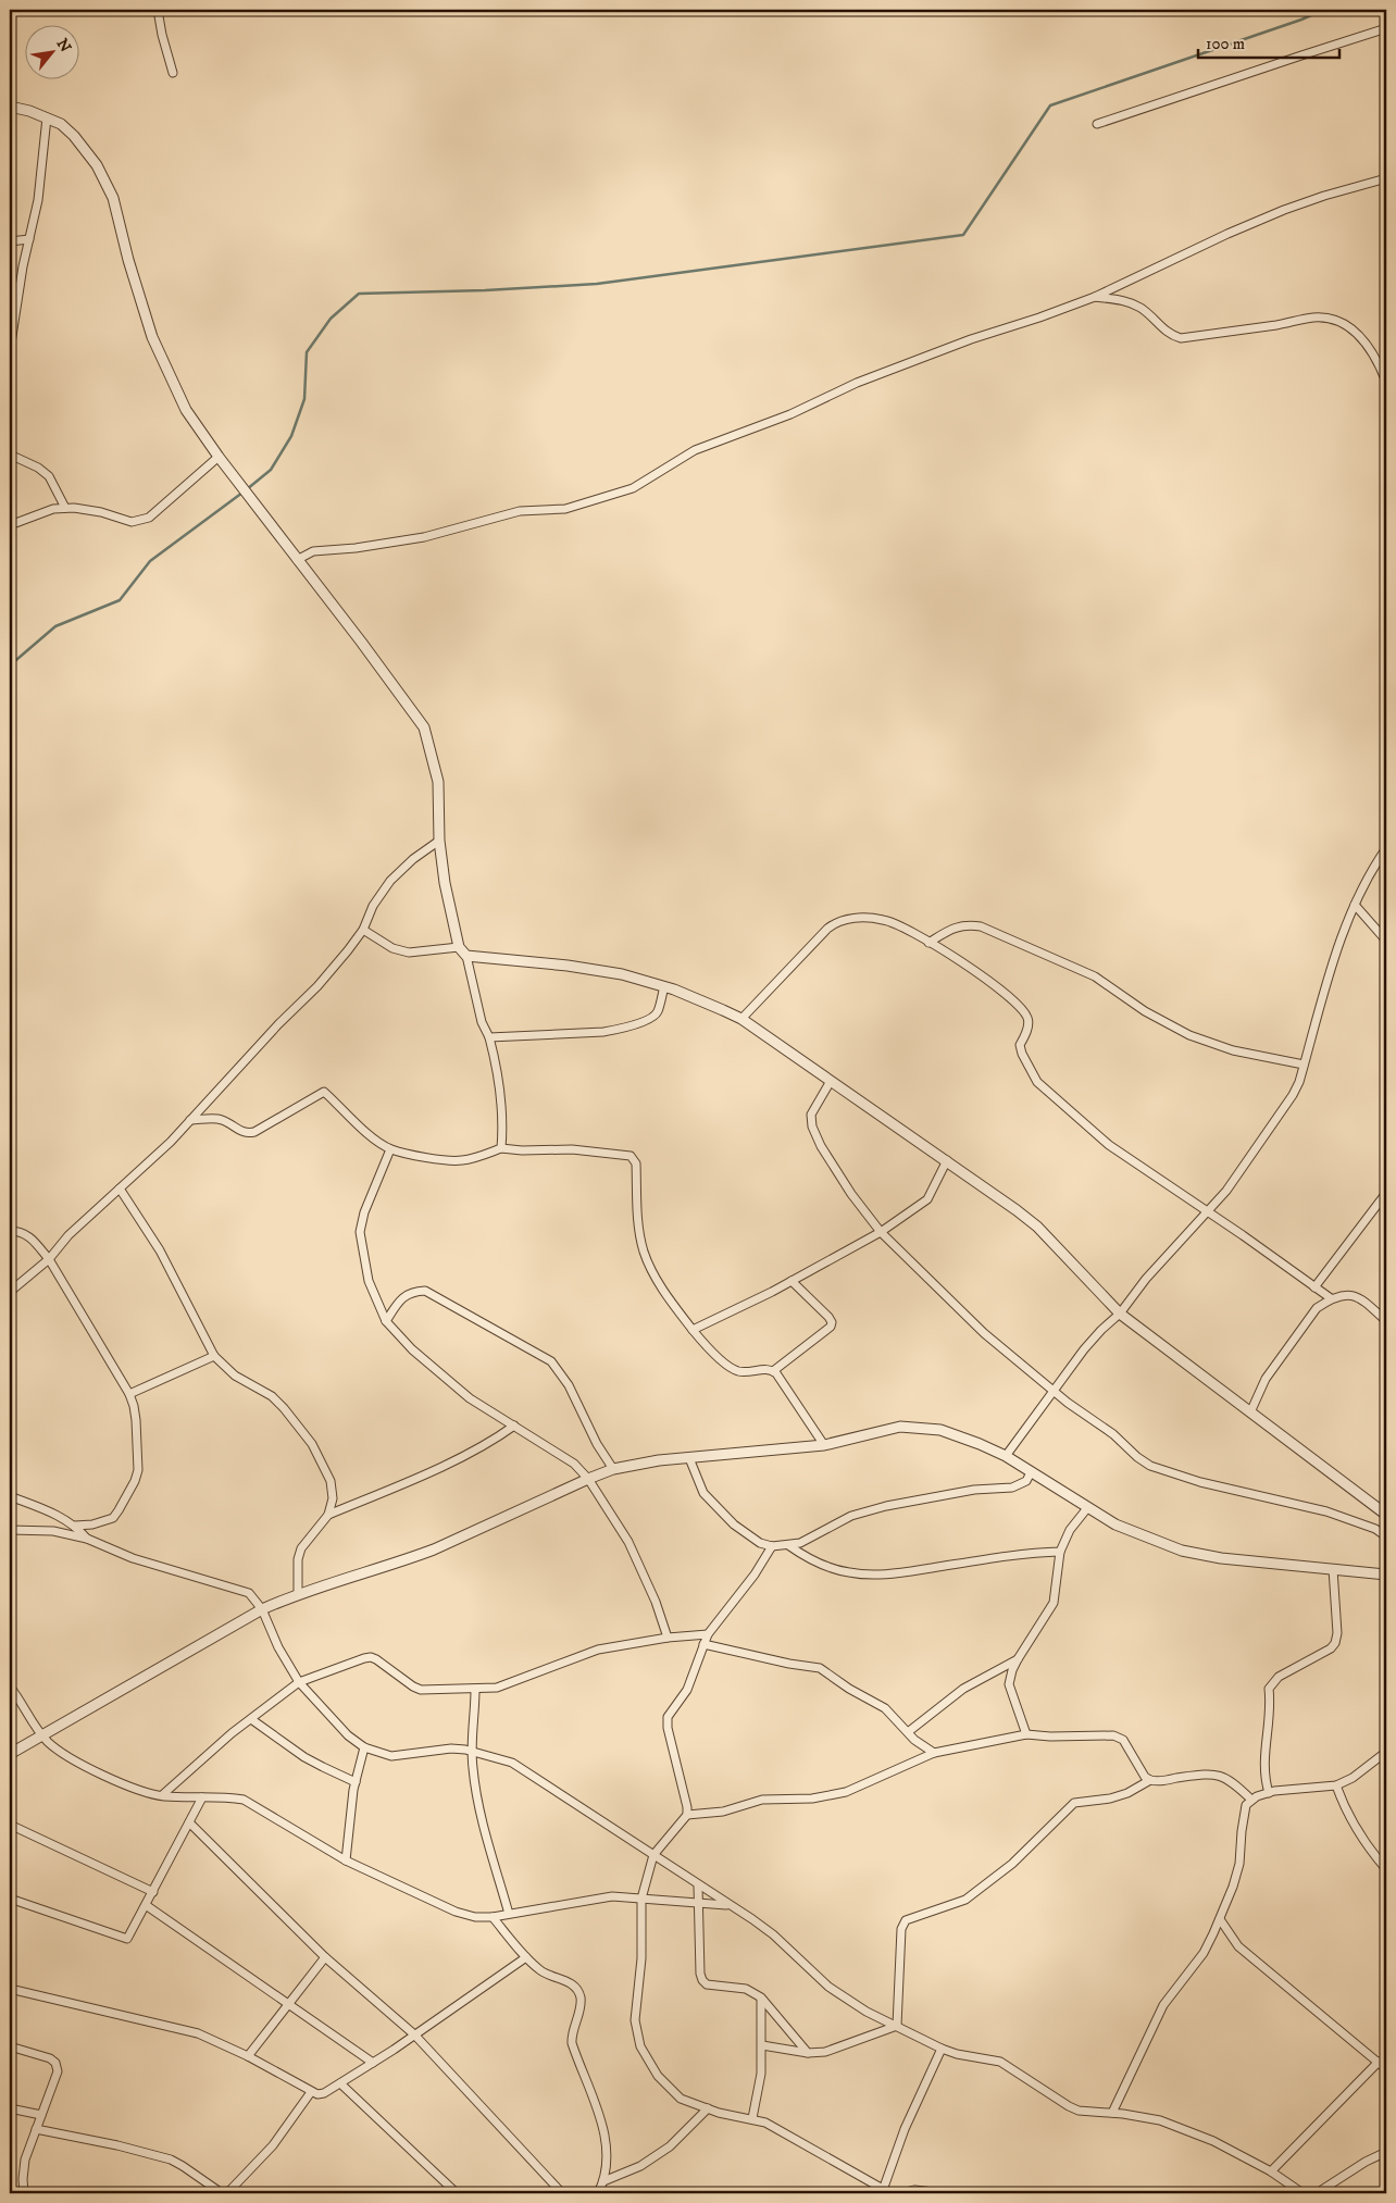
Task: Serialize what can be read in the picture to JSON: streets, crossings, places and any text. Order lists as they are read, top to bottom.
{
  "scale_bar": "100 m",
  "north": "top right"
}
